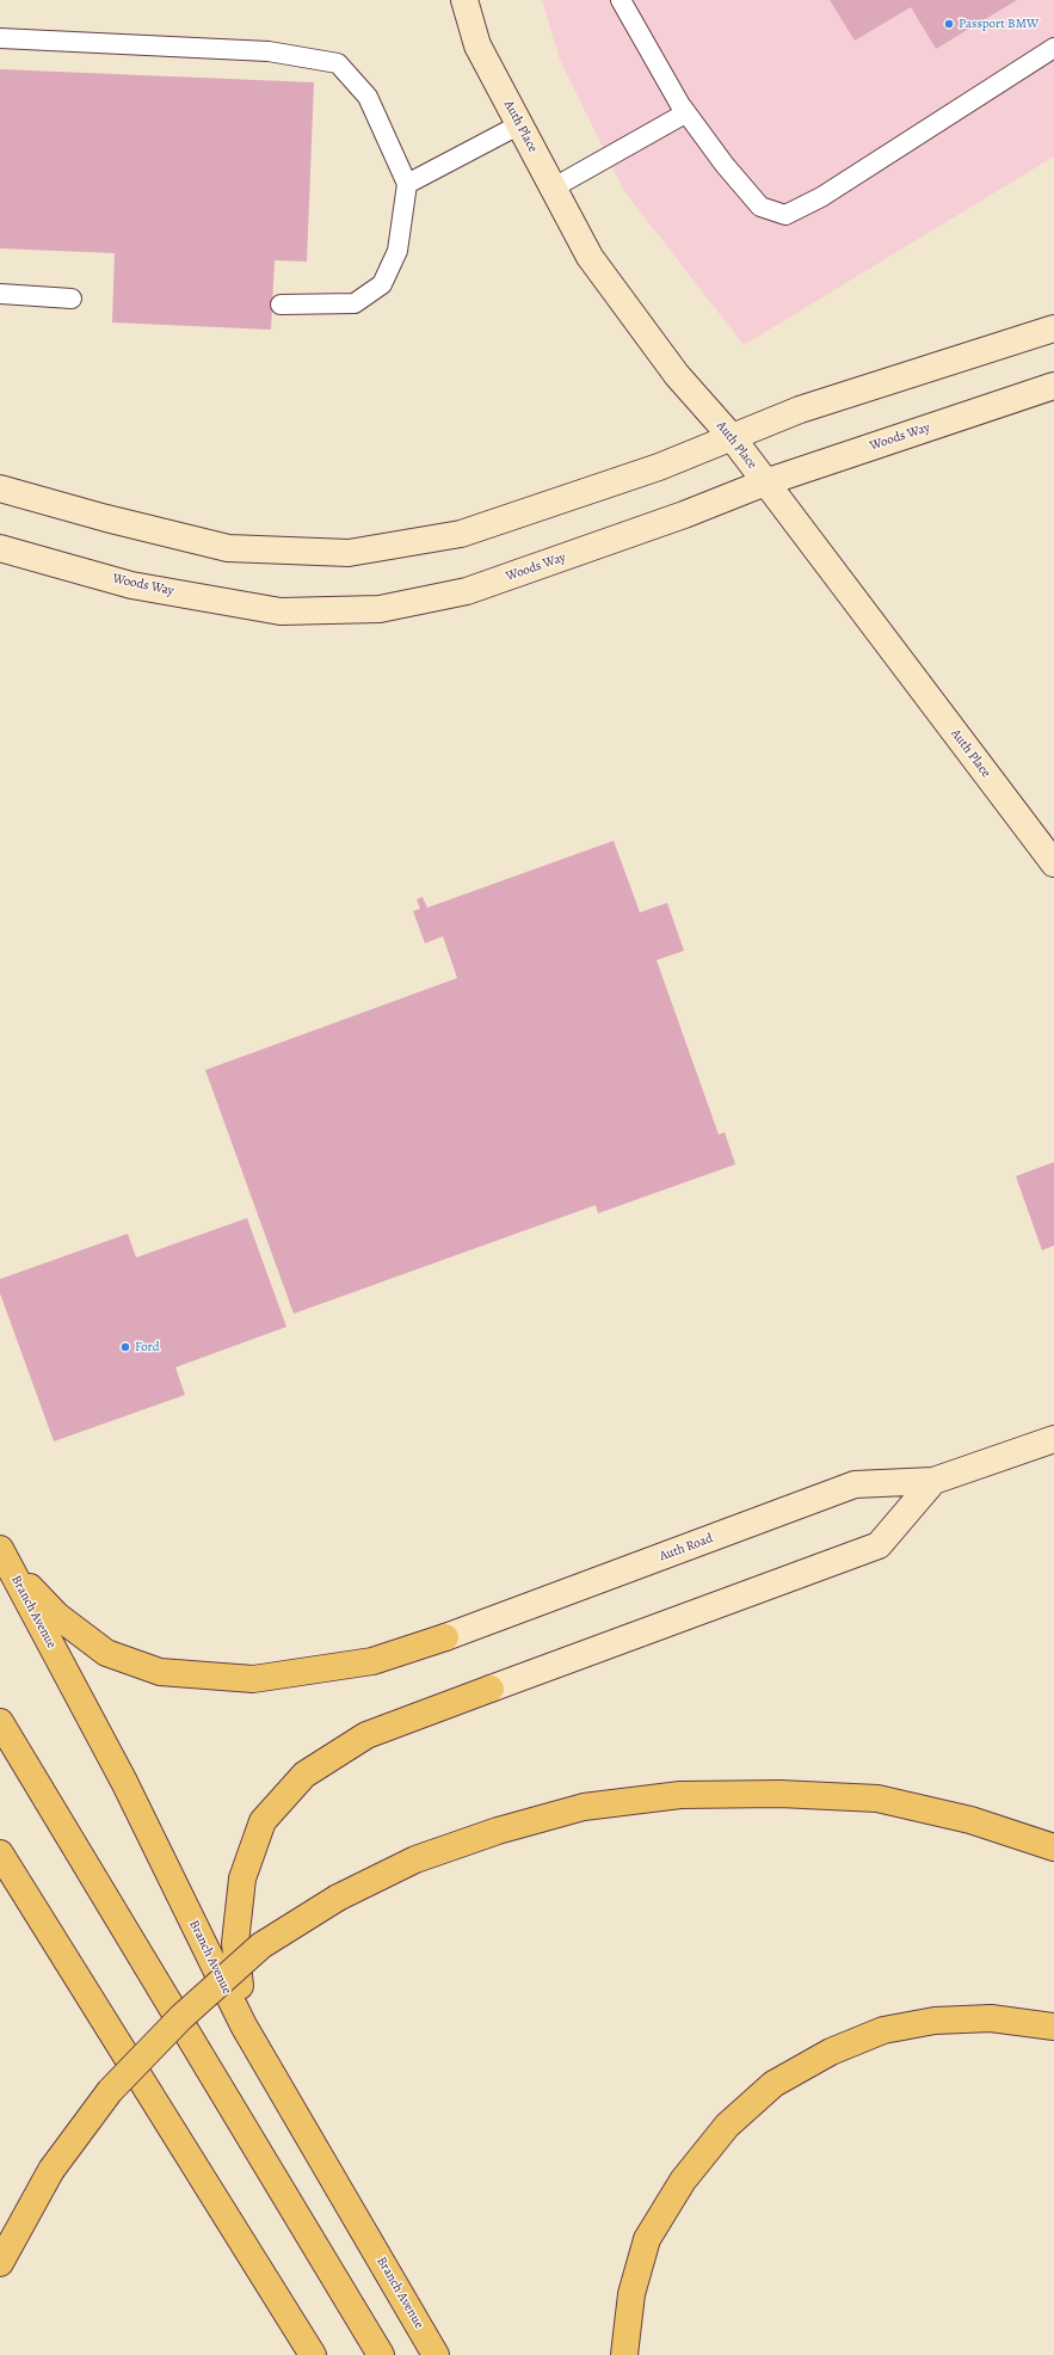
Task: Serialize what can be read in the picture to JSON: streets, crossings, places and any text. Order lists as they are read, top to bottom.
{
  "streets": {
    "highway": ["Branch Avenue"],
    "street": ["Auth Place", "Woods Way", "Auth Road"]
  },
  "crossings": [
    ["Auth Place", "Woods Way"]
  ],
  "places": ["Passport BMW", "Ford"]
}
